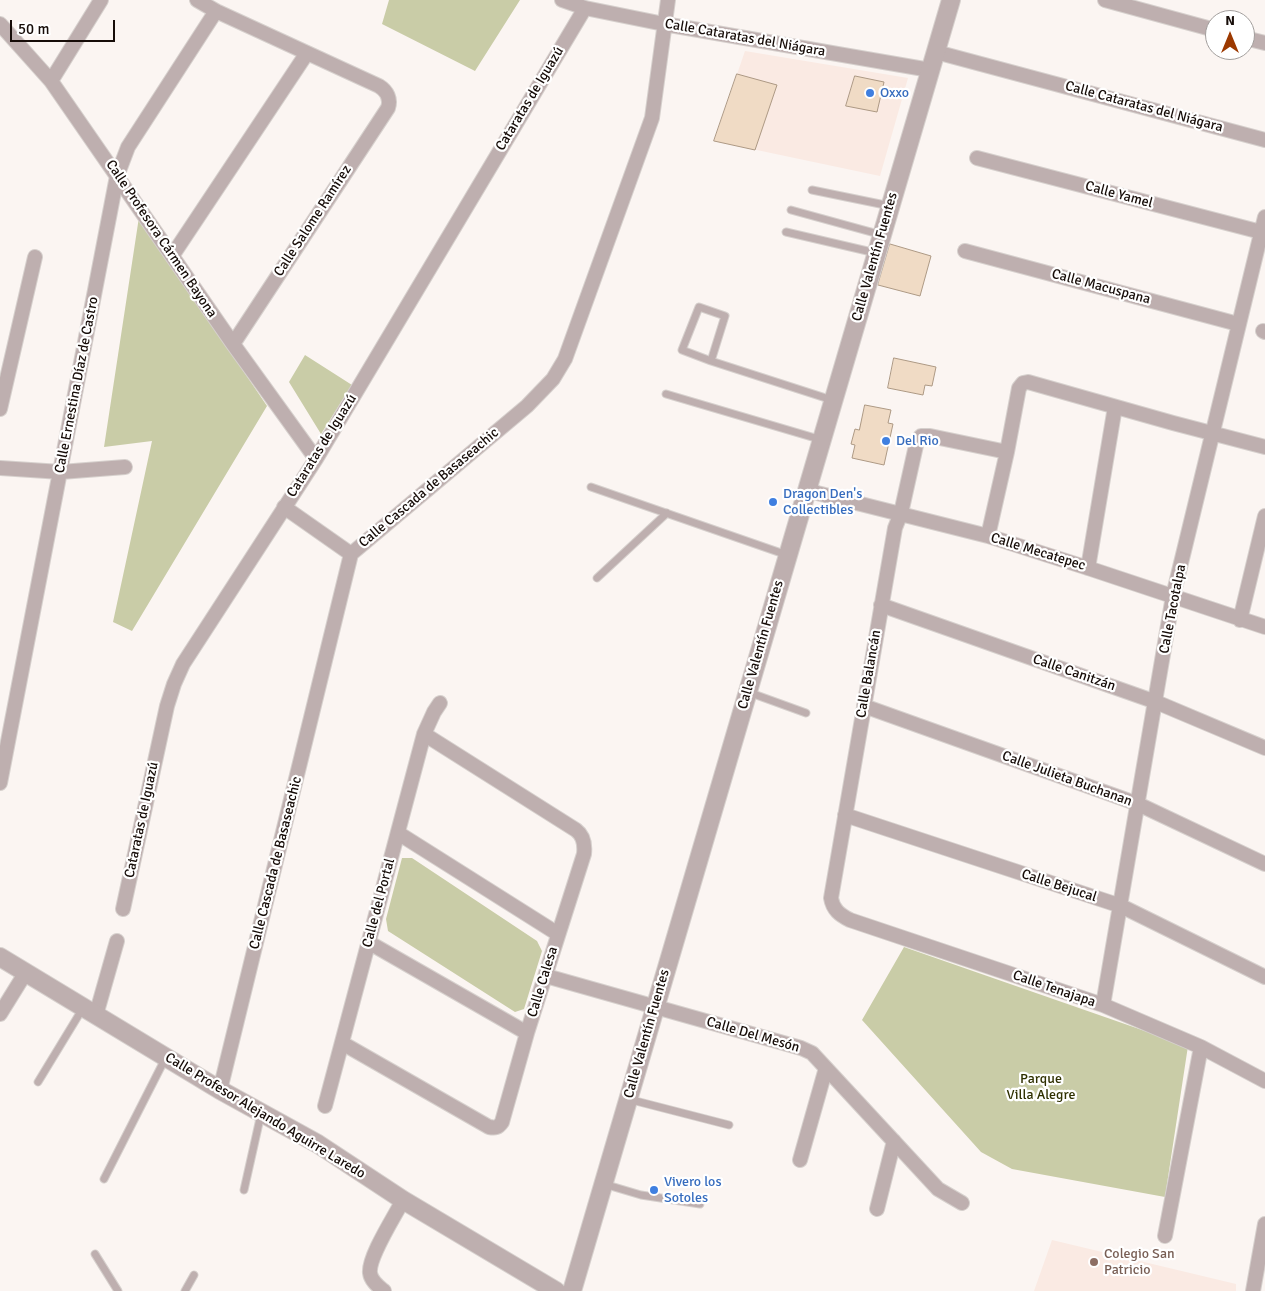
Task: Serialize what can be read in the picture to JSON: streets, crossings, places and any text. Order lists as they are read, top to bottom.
{
  "streets": {
    "street": [
      "Calle Cataratas del Niágara",
      "Cataratas de Iguazú",
      "Calle Yamel",
      "Calle Salome Ramírez",
      "Calle Profesora Cármen Bayona",
      "Calle Valentín Fuentes",
      "Calle Macuspana",
      "Calle Ernestina Díaz de Castro",
      "Calle Cascada de Basaseachic",
      "Calle Mecatepec",
      "Calle Tacotalpa",
      "Calle Canitzán",
      "Calle Balancán",
      "Calle Julieta Buchanan",
      "Calle Bejucal",
      "Calle del Portal",
      "Calle Calesa",
      "Calle Tenajapa",
      "Calle Del Mesón",
      "Calle Profesor Alejando Aguirre Laredo"
    ]
  },
  "crossings": [
    ["Calle Cataratas del Niágara", "Cataratas de Iguazú"],
    ["Calle Cataratas del Niágara", "Calle Valentín Fuentes"],
    ["Calle Cataratas del Niágara", "Calle Cascada de Basaseachic"],
    ["Cataratas de Iguazú", "Calle Profesora Cármen Bayona"],
    ["Calle Yamel", "Calle Tacotalpa"],
    ["Calle Salome Ramírez", "Calle Profesora Cármen Bayona"],
    ["Calle Profesora Cármen Bayona", "Calle Ernestina Díaz de Castro"],
    ["Calle Valentín Fuentes", "Calle Mecatepec"],
    ["Calle Valentín Fuentes", "Calle Del Mesón"],
    ["Calle Macuspana", "Calle Tacotalpa"],
    ["Calle Cascada de Basaseachic", "Calle Profesor Alejando Aguirre Laredo"],
    ["Calle Mecatepec", "Calle Tacotalpa"],
    ["Calle Mecatepec", "Calle Balancán"],
    ["Calle Tacotalpa", "Calle Canitzán"],
    ["Calle Tacotalpa", "Calle Julieta Buchanan"],
    ["Calle Tacotalpa", "Calle Bejucal"],
    ["Calle Tacotalpa", "Calle Tenajapa"],
    ["Calle Canitzán", "Calle Balancán"],
    ["Calle Balancán", "Calle Julieta Buchanan"],
    ["Calle Balancán", "Calle Bejucal"],
    ["Calle Balancán", "Calle Tenajapa"],
    ["Calle del Portal", "Calle Calesa"],
    ["Calle Calesa", "Calle Del Mesón"]
  ],
  "parks": ["Parque Villa Alegre"],
  "places": [
    "Oxxo",
    "Del Rio",
    "Dragon Den's Collectibles",
    "Vivero los Sotoles",
    "Colegio San Patricio"
  ],
  "scale_bar": "50 m",
  "north": "top"
}
